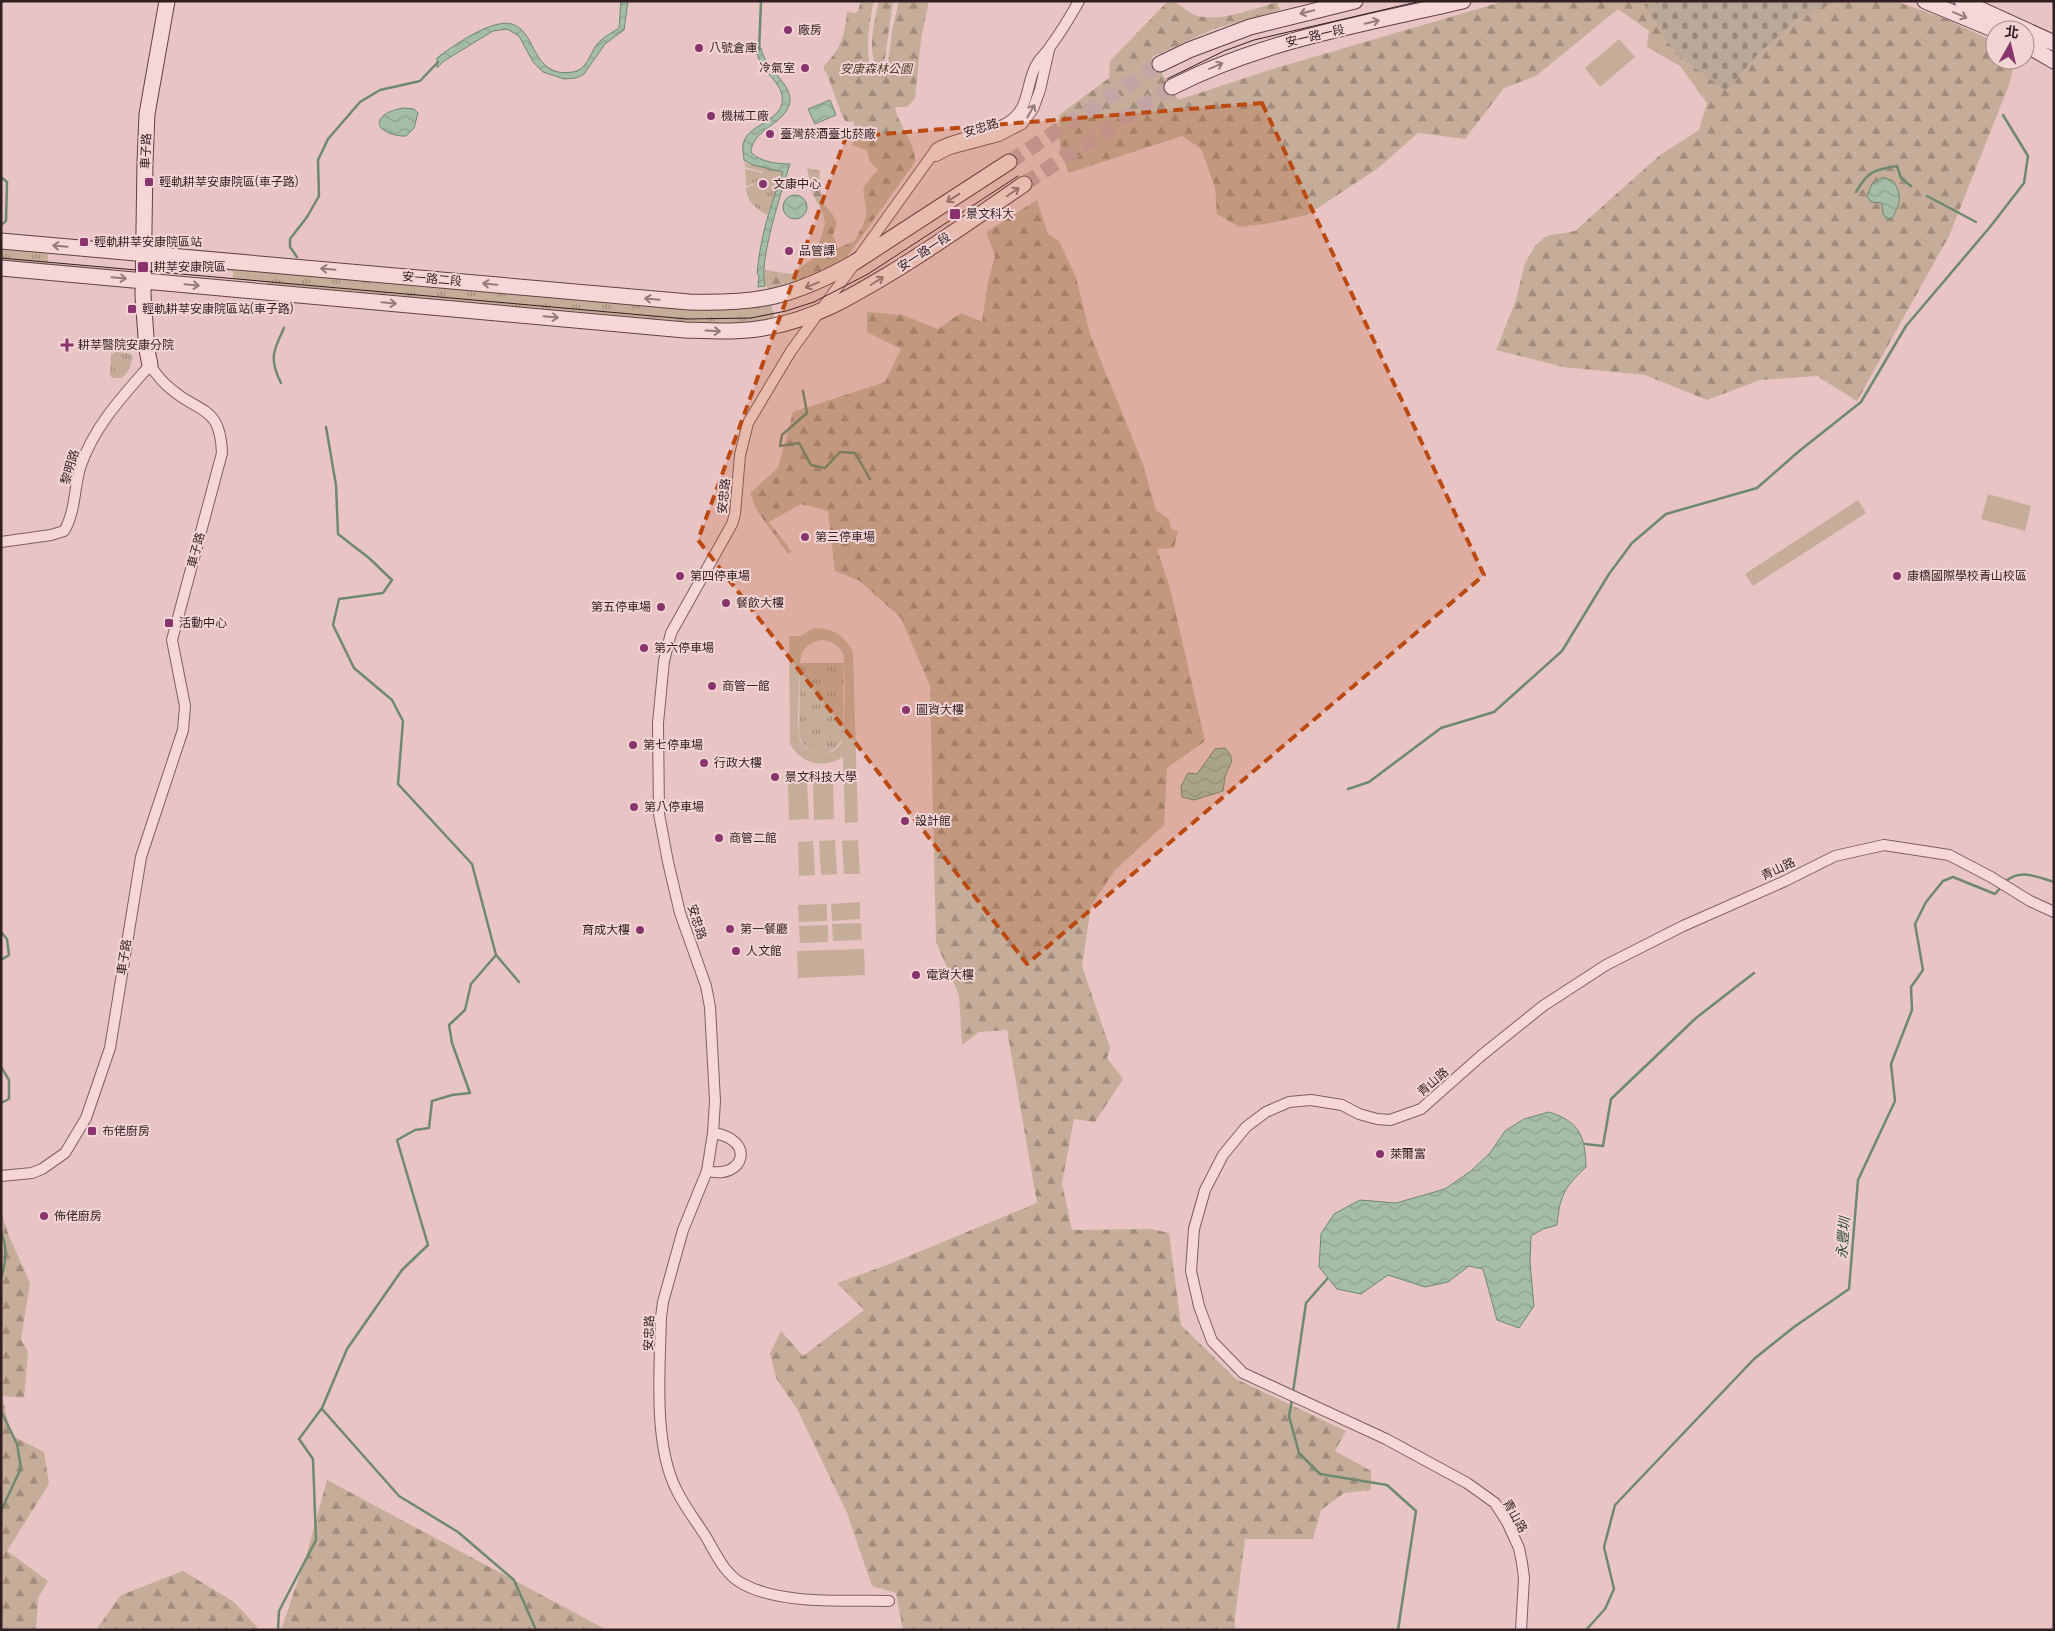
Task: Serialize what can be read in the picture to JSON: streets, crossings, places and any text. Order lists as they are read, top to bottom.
{
  "streets": {
    "street": [
      "安一路一段",
      "安忠路",
      "車子路",
      "安一路二段",
      "黎明路",
      "青山路"
    ]
  },
  "crossings": [
    ["安一路一段", "安忠路"],
    ["安忠路", "安一路二段"],
    ["車子路", "安一路二段"],
    ["車子路", "黎明路"]
  ],
  "water": ["永豐圳"],
  "parks": ["安康森林公園"],
  "places": {
    "other": [
      "廠房",
      "八號倉庫",
      "冷氣室",
      "機械工廠",
      "臺灣菸酒臺北菸廠",
      "文康中心",
      "品管課",
      "第三停車場",
      "第四停車場",
      "康橋國際學校青山校區",
      "餐飲大樓",
      "第五停車場",
      "第六停車場",
      "商管一館",
      "圖資大樓",
      "第七停車場",
      "行政大樓",
      "景文科技大學",
      "第八停車場",
      "設計館",
      "商管二館",
      "第一餐廳",
      "育成大樓",
      "人文館",
      "電資大樓",
      "萊爾富",
      "佈佬廚房"
    ],
    "transit": [
      "輕軌耕莘安康院區(車子路)",
      "景文科大",
      "輕軌耕莘安康院區站",
      "耕莘安康院區",
      "輕軌耕莘安康院區站(車子路)",
      "活動中心",
      "布佬廚房"
    ],
    "health": ["耕莘醫院安康分院"]
  },
  "north": "top"
}
